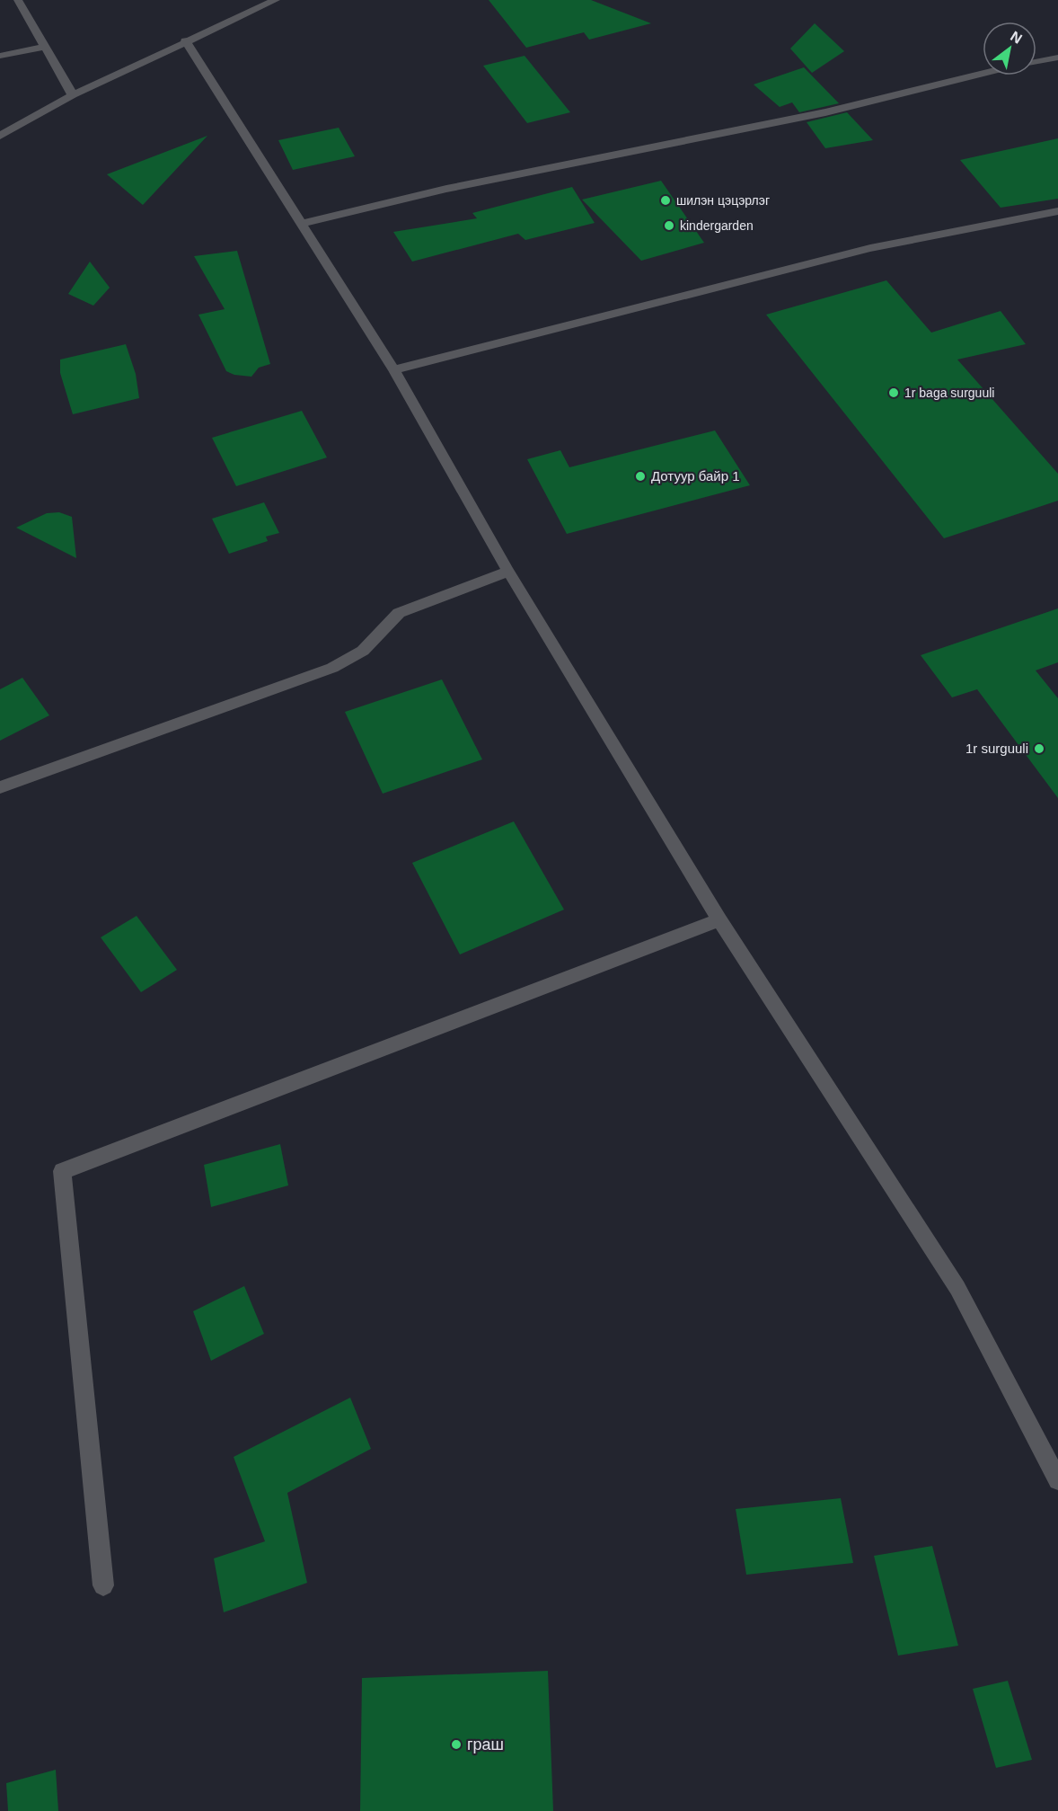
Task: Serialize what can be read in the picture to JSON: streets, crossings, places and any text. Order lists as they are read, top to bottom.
{
  "places": [
    "шилэн цэцэрлэг",
    "kindergarden",
    "1r baga surguuli",
    "Дотуур байр 1",
    "1r surguuli",
    "граш"
  ],
  "north": "top right"
}
